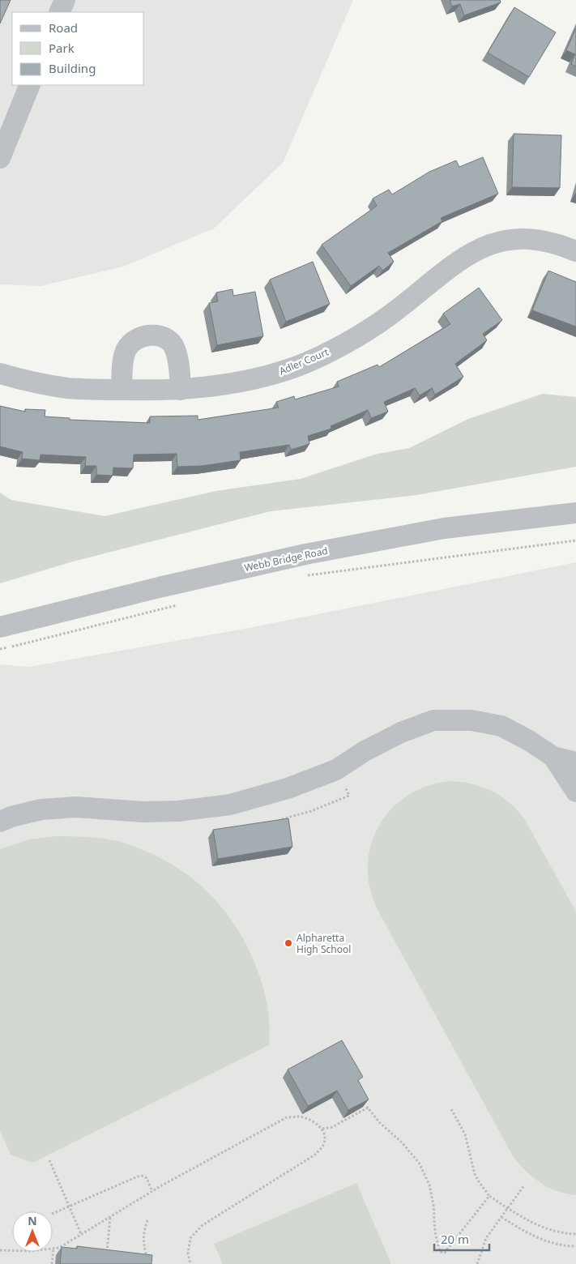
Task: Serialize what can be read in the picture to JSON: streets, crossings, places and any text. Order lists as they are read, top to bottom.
{
  "streets": {
    "street": ["Adler Court", "Webb Bridge Road"]
  },
  "places": ["Alpharetta High School"],
  "legend": ["Road", "Park", "Building"],
  "scale_bar": "20 m",
  "north": "top"
}
